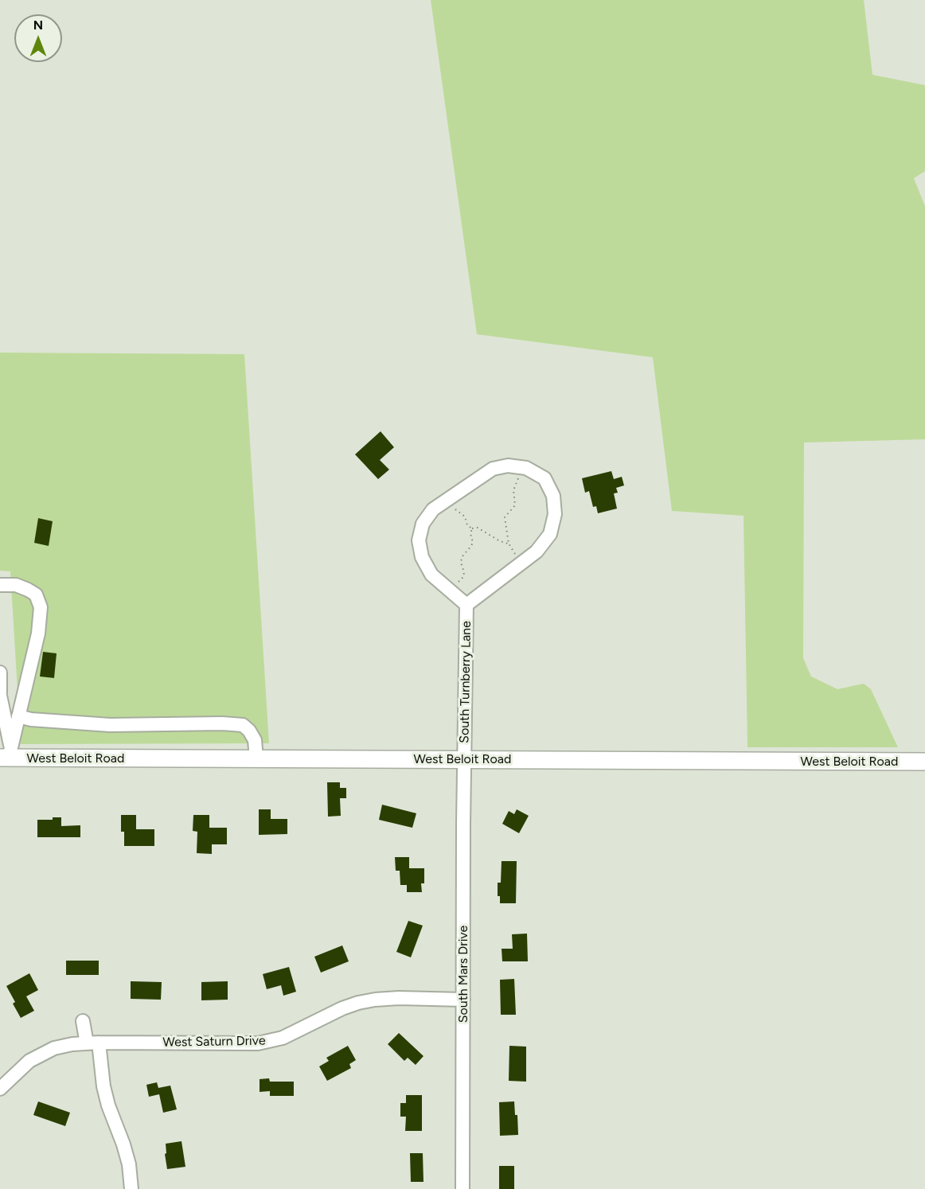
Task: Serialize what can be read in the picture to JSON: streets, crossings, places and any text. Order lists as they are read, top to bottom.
{
  "streets": {
    "main road": ["West Beloit Road"],
    "street": ["South Turnberry Lane", "South Mars Drive", "West Saturn Drive"]
  },
  "crossings": [
    ["South Turnberry Lane", "West Beloit Road"],
    ["South Turnberry Lane", "South Mars Drive"],
    ["West Beloit Road", "South Mars Drive"],
    ["South Mars Drive", "West Saturn Drive"]
  ],
  "north": "top"
}
